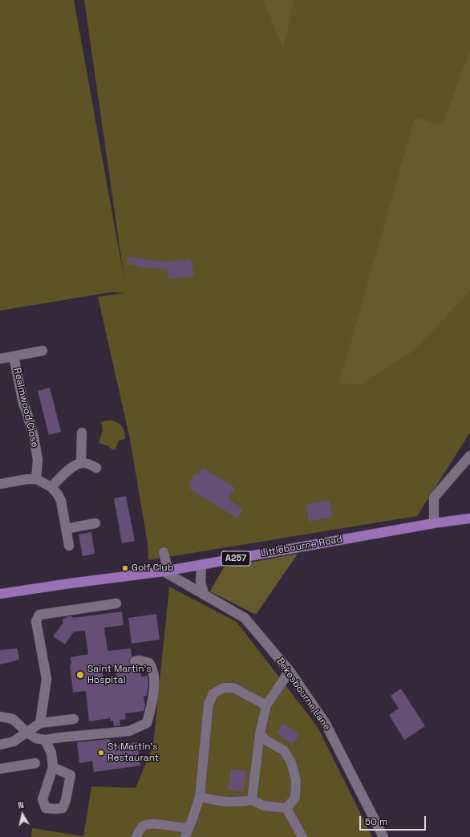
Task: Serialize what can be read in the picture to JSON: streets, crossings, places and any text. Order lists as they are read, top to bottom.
{
  "streets": {
    "main road": ["Littlebourne Road", "A257"],
    "street": ["Realmwood Close", "Bekesbourne Lane"]
  },
  "crossings": [
    ["Littlebourne Road", "Bekesbourne Lane"]
  ],
  "places": ["Golf Club", "Saint Martin's Hospital", "St Martin's Restaurant"],
  "scale_bar": "50 m",
  "north": "top"
}
